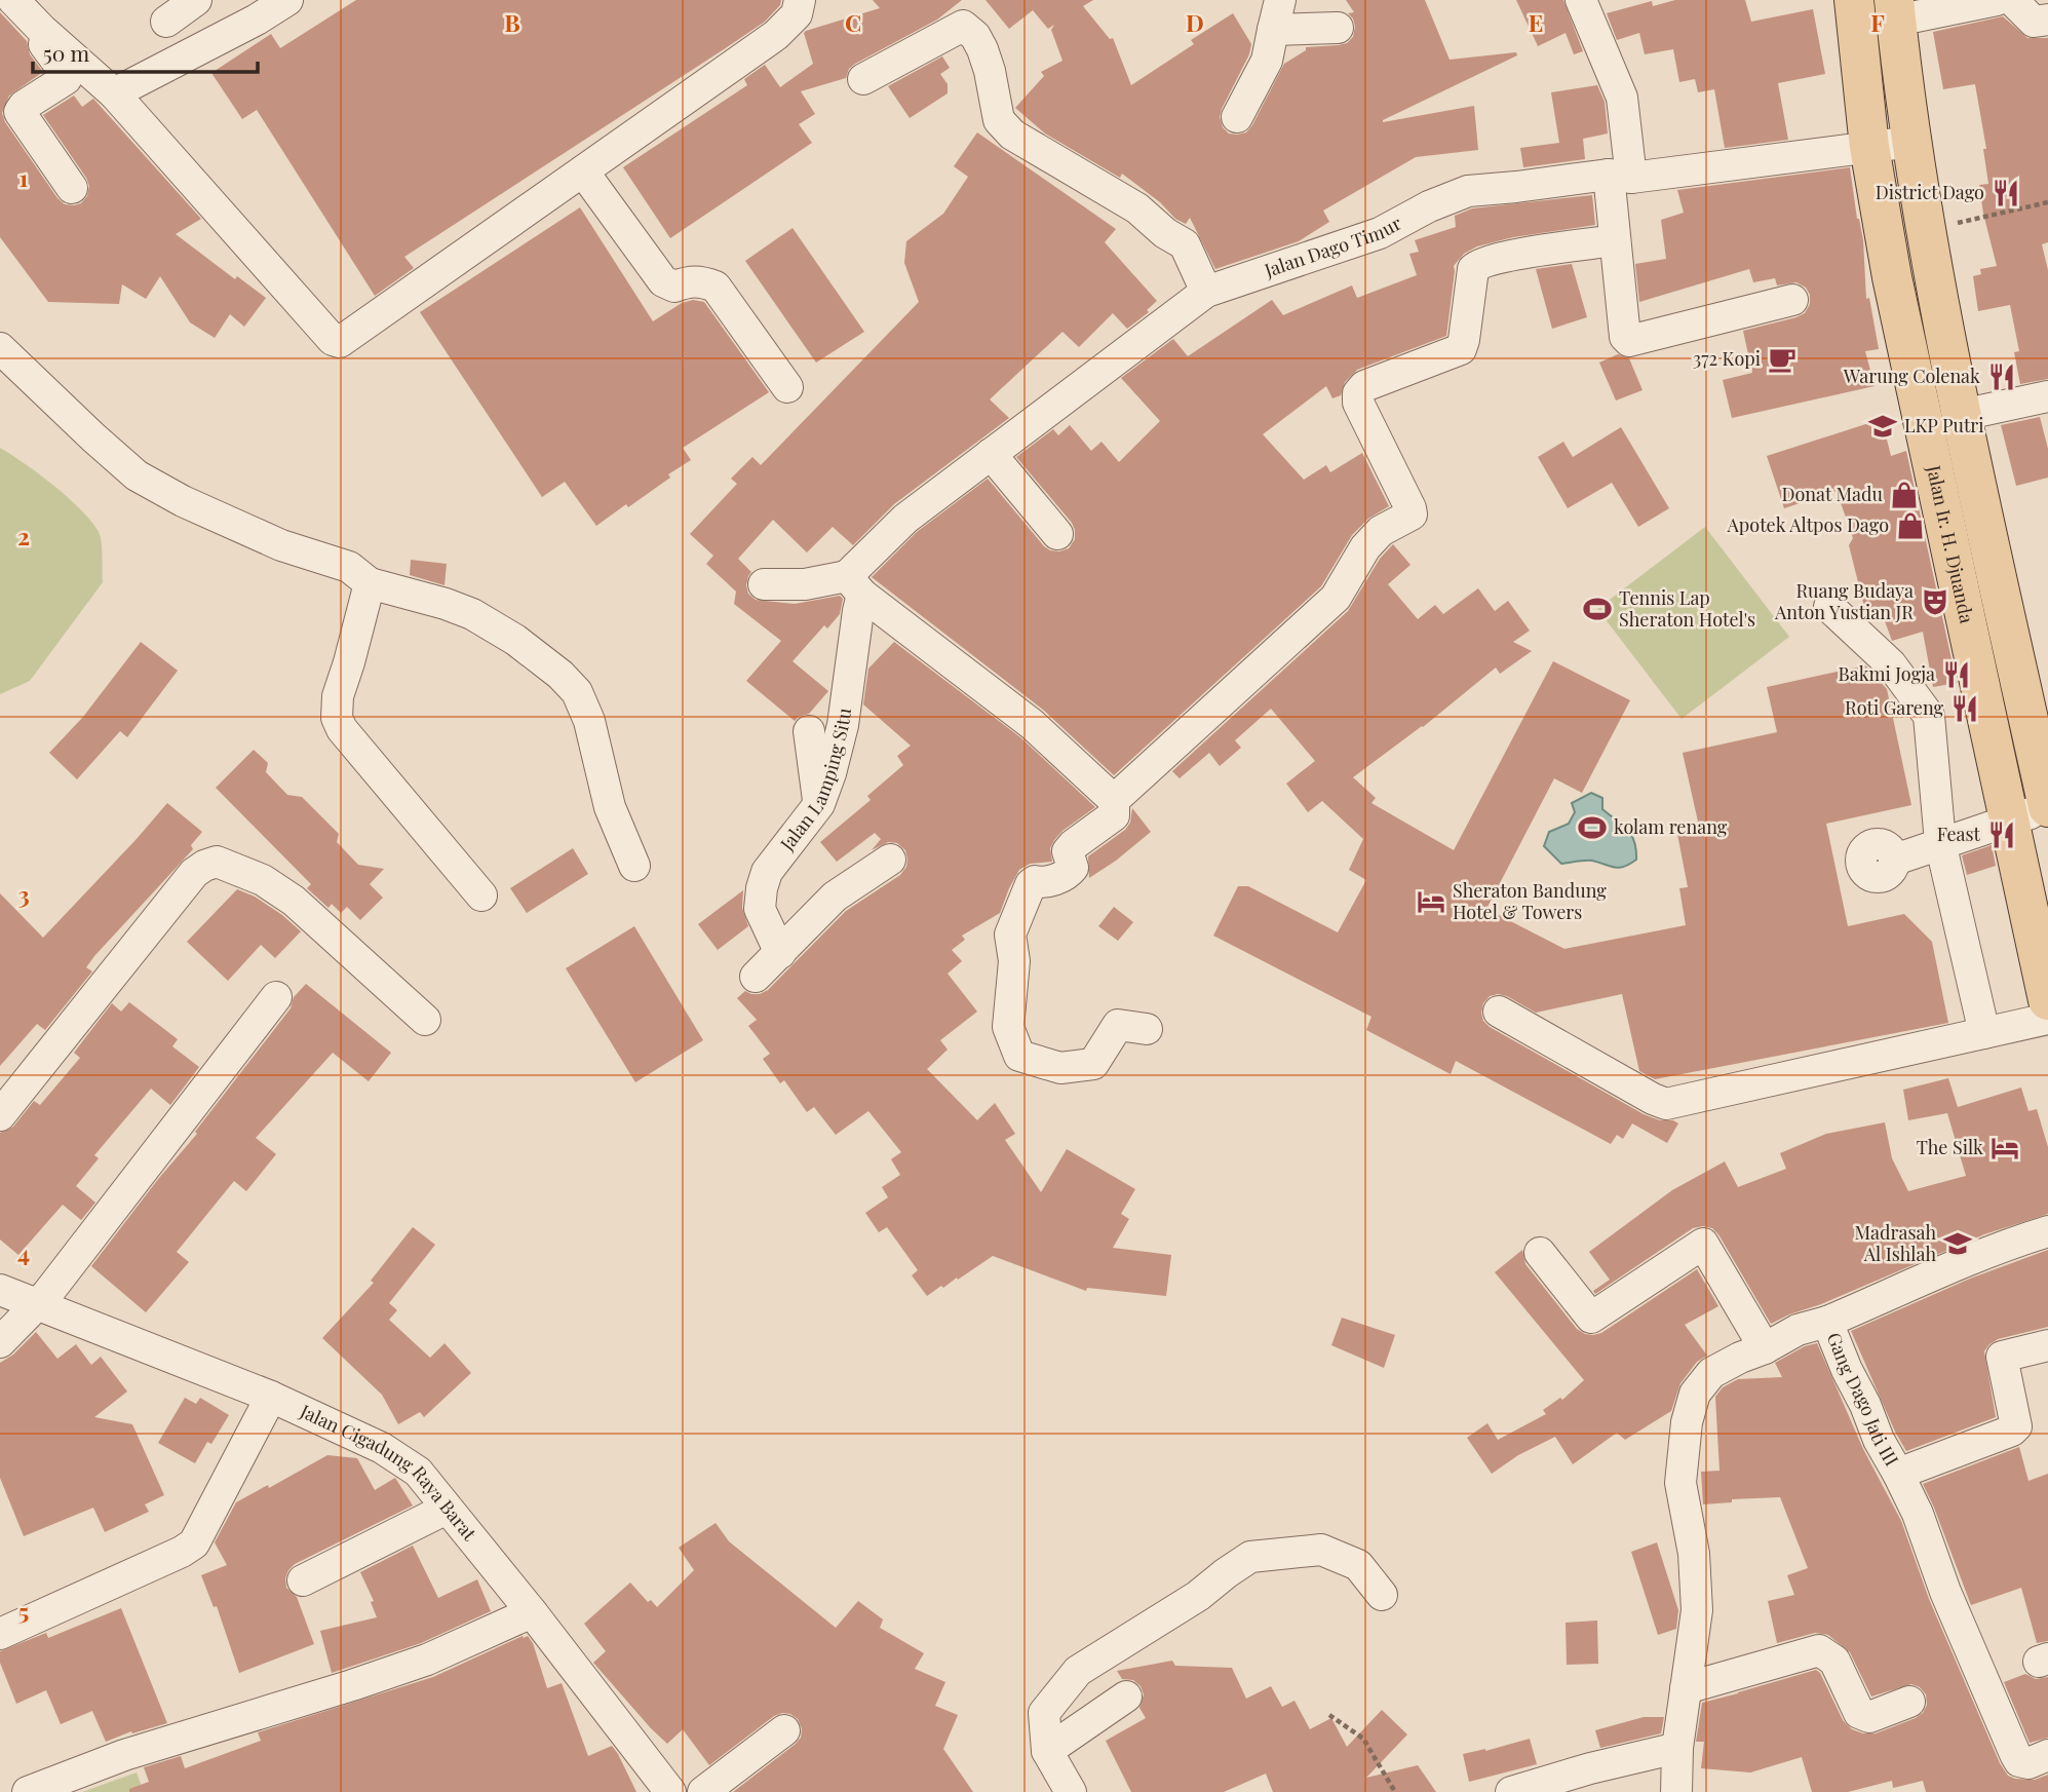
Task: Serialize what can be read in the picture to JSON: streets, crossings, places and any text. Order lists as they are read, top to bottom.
{
  "streets": {
    "main road": ["Jalan Ir. H. Djuanda"],
    "street": [
      "Jalan Dago Timur",
      "Jalan Lamping Situ",
      "Gang Dago Jati III",
      "Jalan Cigadung Raya Barat"
    ]
  },
  "crossings": [
    ["Jalan Dago Timur", "Jalan Ir. H. Djuanda"],
    ["Jalan Dago Timur", "Jalan Lamping Situ"]
  ],
  "places": {
    "restaurant": [
      "District Dago",
      "Warung Colenak",
      "Bakmi Jogja",
      "Roti Gareng",
      "Feast"
    ],
    "cafe": ["372 Kopi"],
    "school or university": ["LKP Putri", "Madrasah Al Ishlah"],
    "shop": ["Donat Madu", "Apotek Altpos Dago"],
    "theatre": ["Ruang Budaya Anton Yustian JR"],
    "sports": ["Tennis Lap Sheraton Hotel's", "kolam renang"],
    "hotel": ["Sheraton Bandung Hotel & Towers", "The Silk"]
  },
  "scale_bar": "50 m",
  "grid": {
    "columns": [
      "B",
      "C",
      "D",
      "E",
      "F"
    ],
    "rows": [
      "1",
      "2",
      "3",
      "4",
      "5"
    ]
  }
}
